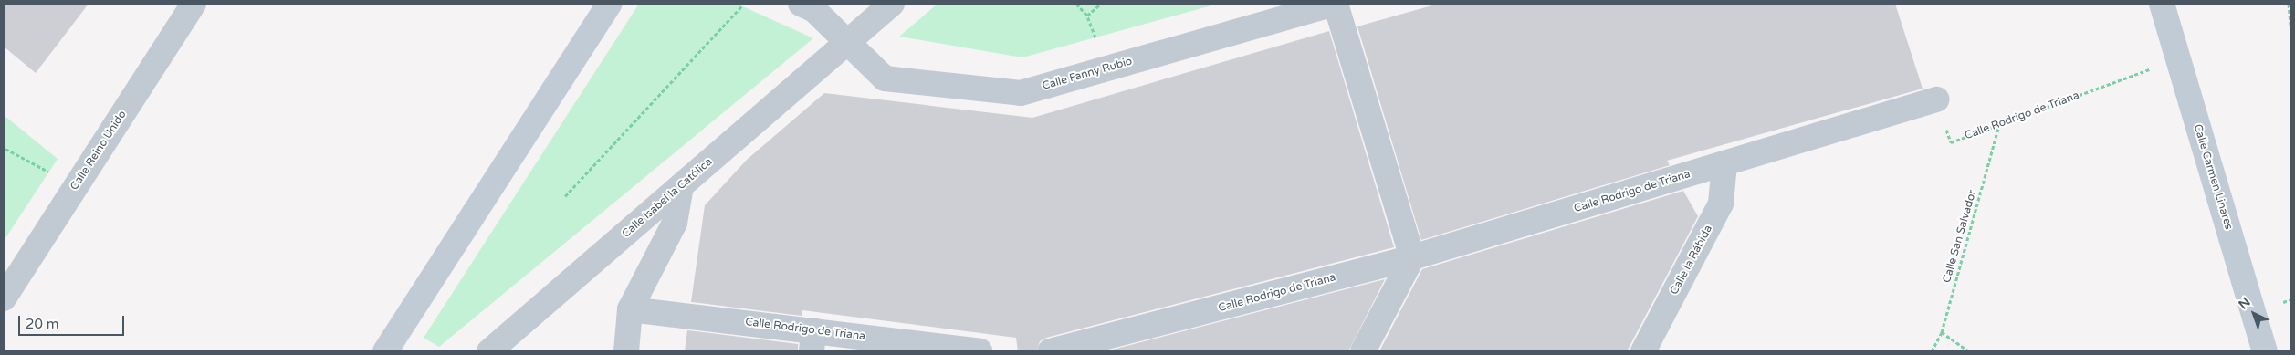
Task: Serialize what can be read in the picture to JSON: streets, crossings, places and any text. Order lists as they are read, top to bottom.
{
  "streets": {
    "street": [
      "Calle Fanny Rubio",
      "Calle Rodrigo de Triana",
      "Calle Reino Unido",
      "Calle Carmen Linares",
      "Calle Isabel la Católica",
      "Calle la Rábida"
    ],
    "path": ["Calle San Salvador"]
  },
  "crossings": [
    ["Calle Fanny Rubio", "Calle Isabel la Católica"],
    ["Calle Rodrigo de Triana", "Calle Carmen Linares"],
    ["Calle Rodrigo de Triana", "Calle San Salvador"],
    ["Calle Rodrigo de Triana", "Calle la Rábida"]
  ],
  "scale_bar": "20 m",
  "north": "top left"
}
